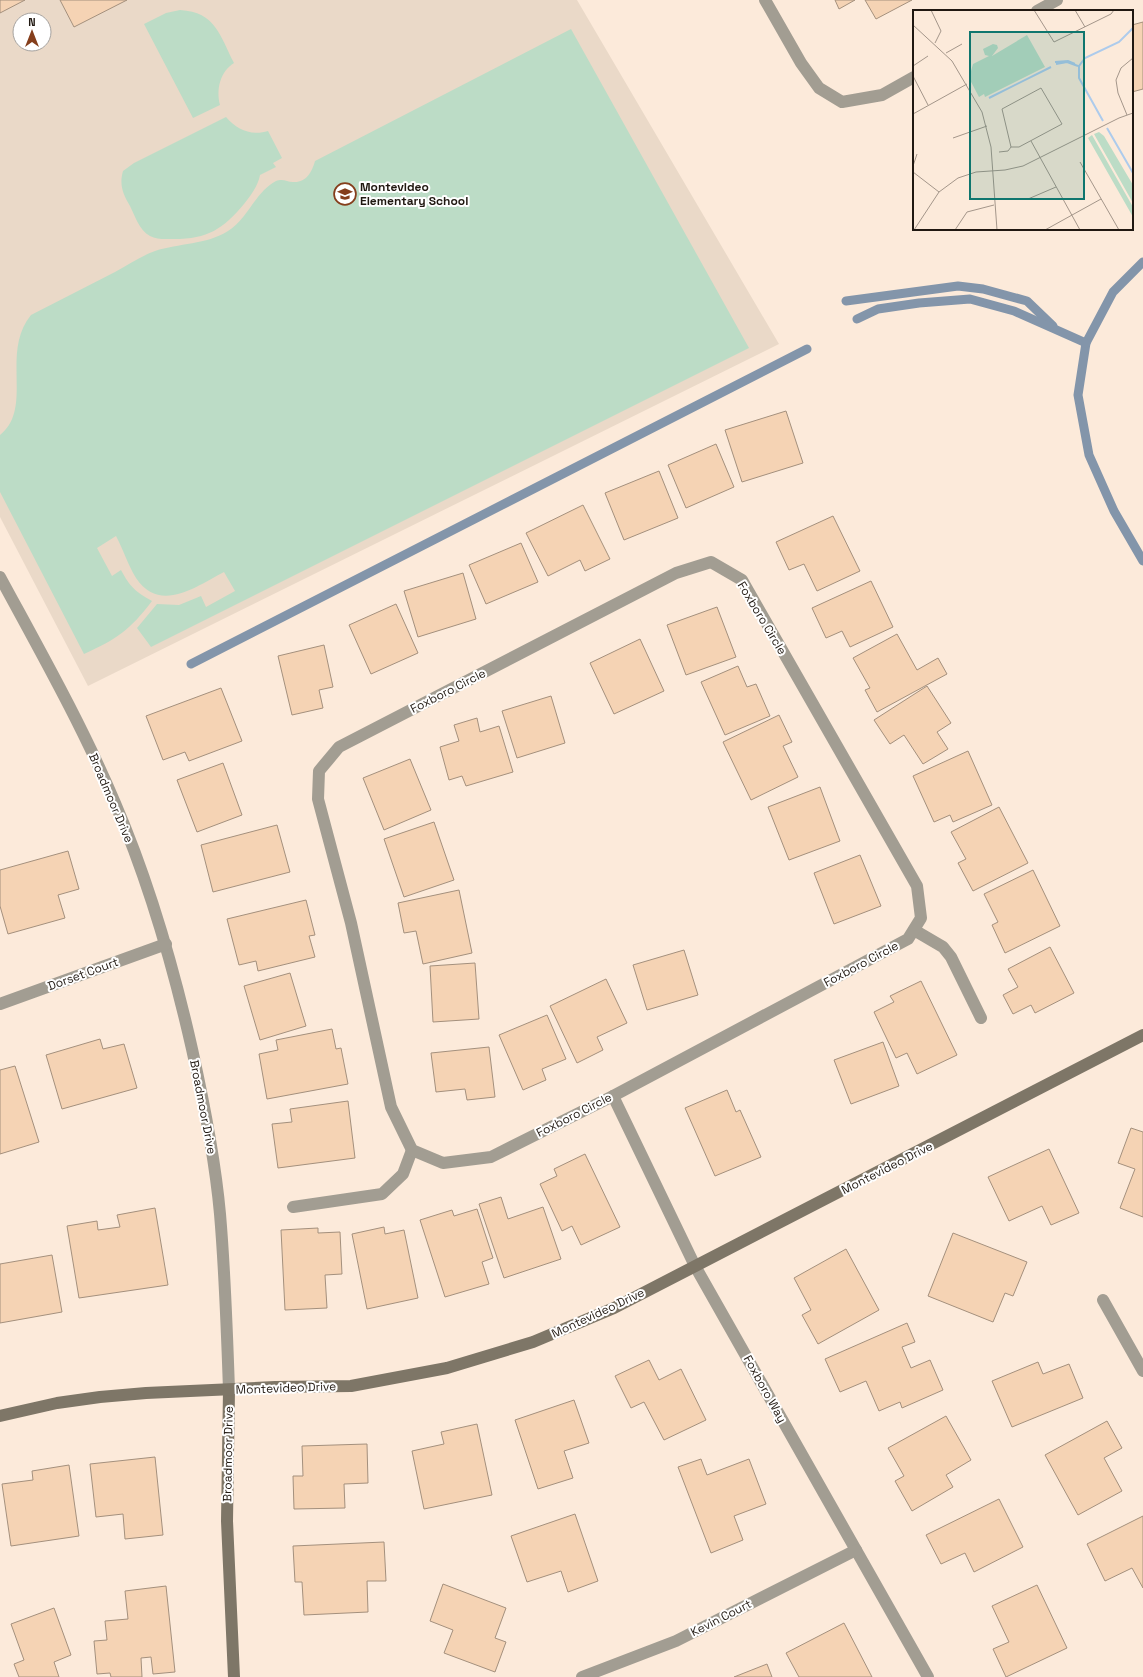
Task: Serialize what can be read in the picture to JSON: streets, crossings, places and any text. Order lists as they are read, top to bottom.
{
  "streets": {
    "street": [
      "Foxboro Circle",
      "Broadmoor Drive",
      "Dorset Court",
      "Montevideo Drive",
      "Foxboro Way",
      "Kevin Court"
    ]
  },
  "crossings": [
    ["Foxboro Circle", "Foxboro Way"],
    ["Broadmoor Drive", "Dorset Court"],
    ["Broadmoor Drive", "Montevideo Drive"],
    ["Montevideo Drive", "Foxboro Way"],
    ["Foxboro Way", "Kevin Court"]
  ],
  "places": {
    "school or university": ["Montevideo Elementary School"]
  },
  "north": "top"
}
